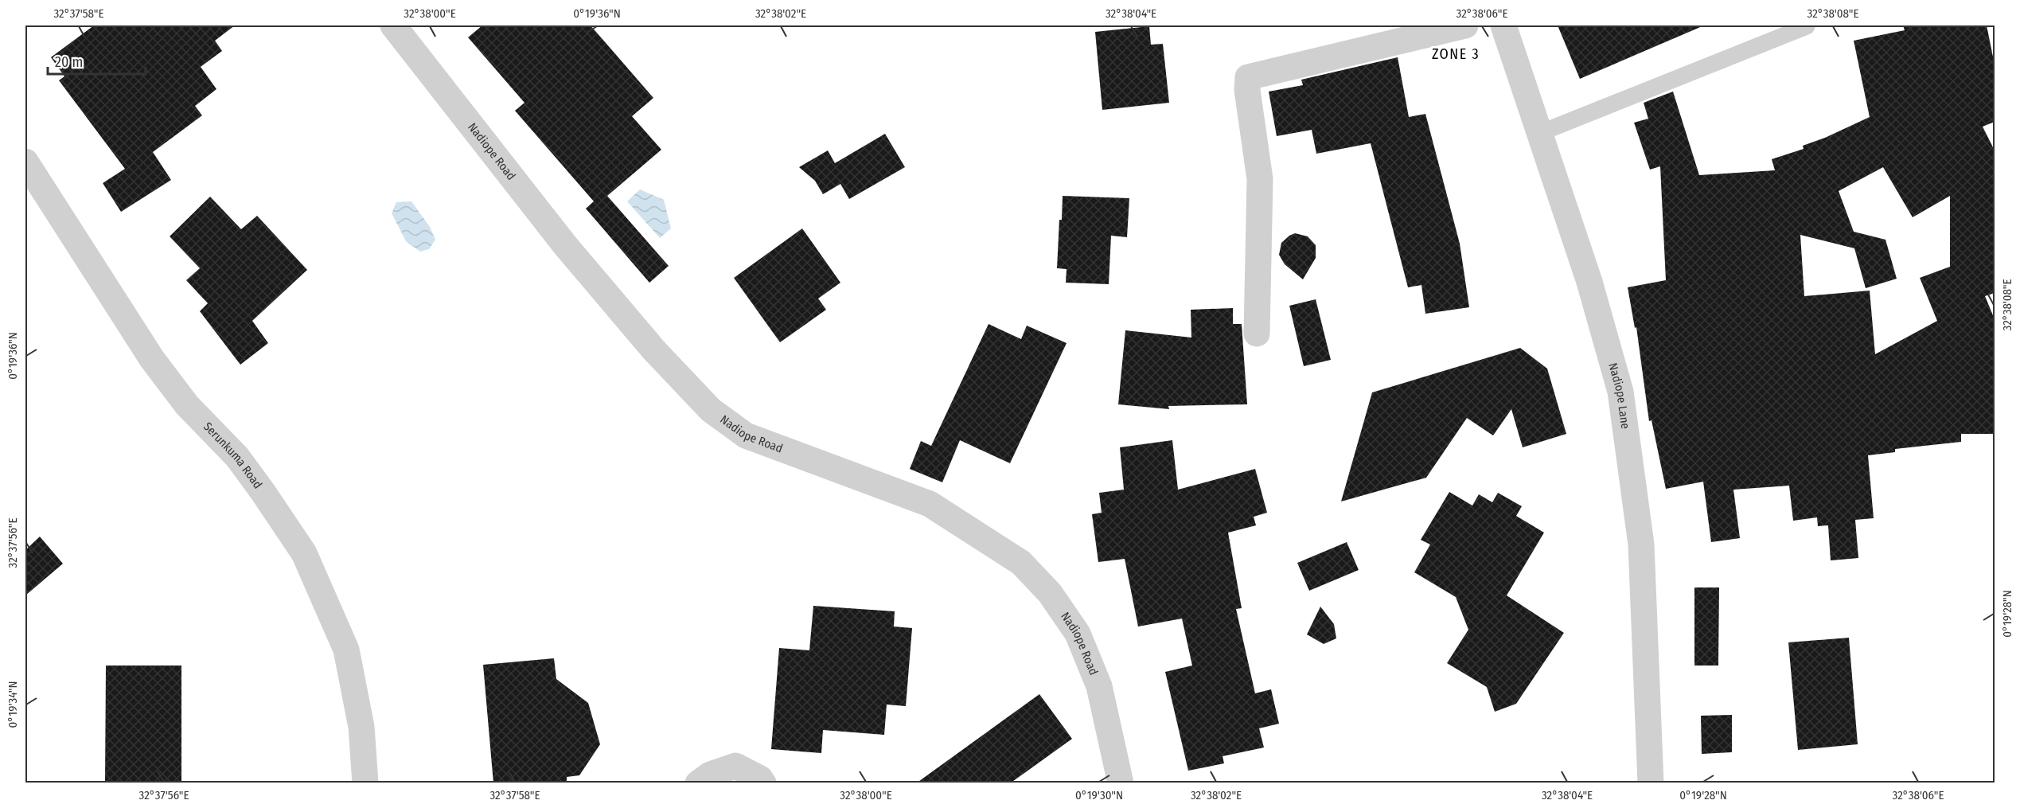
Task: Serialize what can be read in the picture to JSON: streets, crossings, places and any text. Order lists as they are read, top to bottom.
{
  "streets": {
    "street": ["Nadiope Road", "Nadiope Lane", "Serunkuma Road"]
  },
  "districts": ["ZONE 3"],
  "scale_bar": "20 m",
  "coordinates": [
    "32°37'58\"E",
    "32°38'00\"E",
    "0°19'36\"N",
    "32°38'02\"E",
    "32°38'04\"E",
    "32°38'06\"E",
    "32°38'08\"E",
    "32°37'56\"E",
    "0°19'28\"N",
    "0°19'34\"N",
    "0°19'30\"N"
  ]
}
